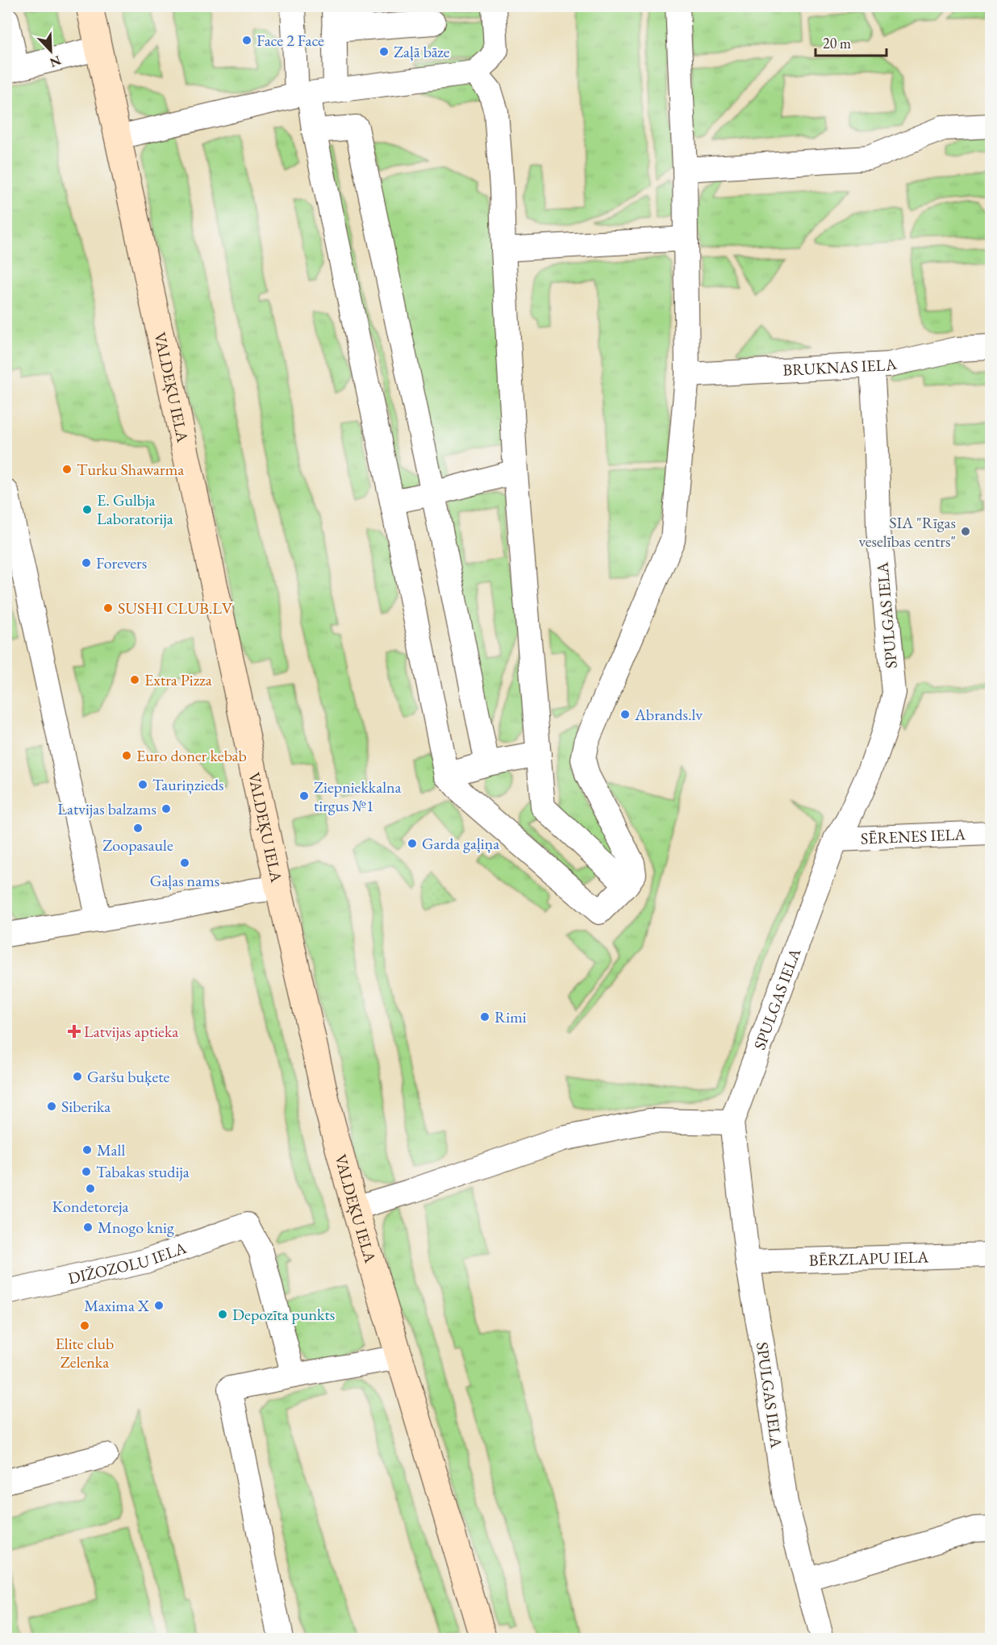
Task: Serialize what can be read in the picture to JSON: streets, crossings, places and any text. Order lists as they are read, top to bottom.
{
  "streets": {
    "street": [
      "BRUKNAS IELA",
      "VALDEĶU IELA",
      "SPULGAS IELA",
      "SĒRENES IELA",
      "BĒRZLAPU IELA",
      "DIŽOZOLU IELA"
    ]
  },
  "crossings": [
    ["BRUKNAS IELA", "SPULGAS IELA"],
    ["SPULGAS IELA", "SĒRENES IELA"],
    ["SPULGAS IELA", "BĒRZLAPU IELA"]
  ],
  "places": {
    "other": [
      "Face 2 Face",
      "Zaļā bāze",
      "Turku Shawarma",
      "E. Gulbja Laboratorija",
      "SIA \"Rīgas veselības centrs\"",
      "Forevers",
      "SUSHI CLUB.LV",
      "Extra Pizza",
      "Abrands.lv",
      "Euro doner kebab",
      "Tauriņzieds",
      "Ziepniekkalna tirgus №1",
      "Latvijas balzams",
      "Zoopasaule",
      "Garda gaļiņa",
      "Gaļas nams",
      "Rimi",
      "Garšu buķete",
      "Siberika",
      "Mall",
      "Tabakas studija",
      "Kondetoreja",
      "Mnogo knig",
      "Maxima X",
      "Depozīta punkts",
      "Elite club Zelenka"
    ],
    "health": ["Latvijas aptieka"]
  },
  "scale_bar": "20 m",
  "north": "bottom right"
}
